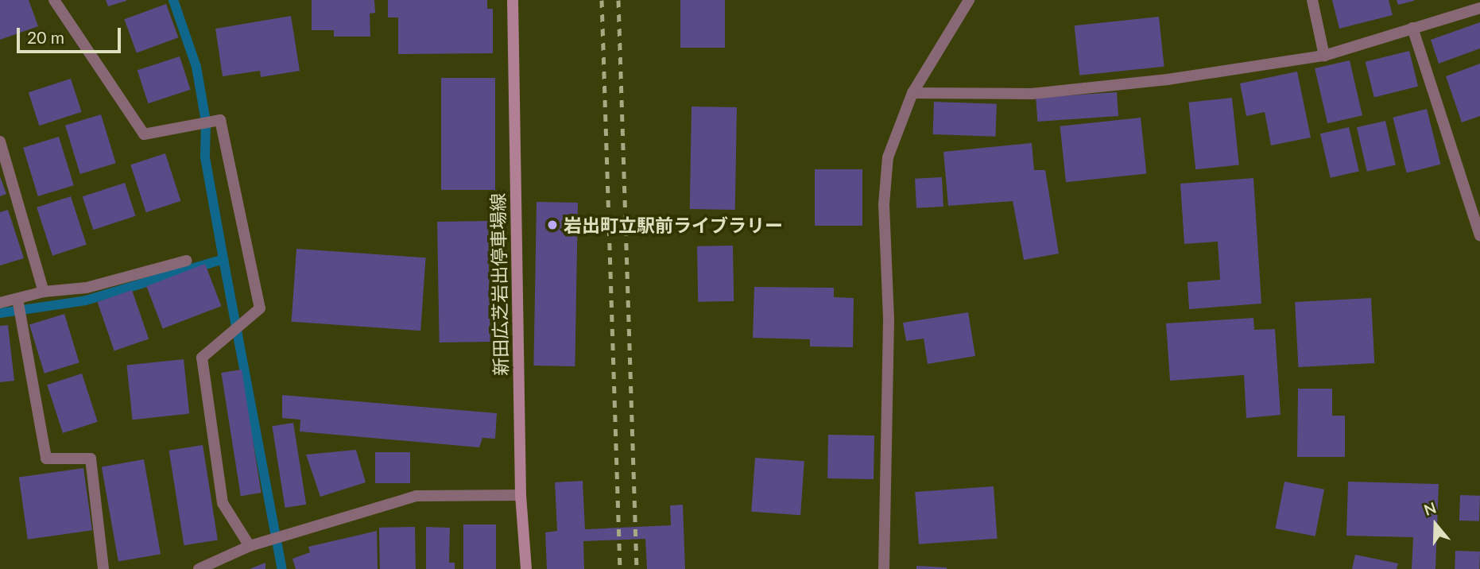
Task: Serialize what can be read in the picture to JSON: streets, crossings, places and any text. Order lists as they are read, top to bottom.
{
  "streets": {
    "main road": ["新田広芝岩出停車場線"]
  },
  "places": ["岩出町立駅前ライブラリー"],
  "scale_bar": "20 m",
  "north": "top"
}
